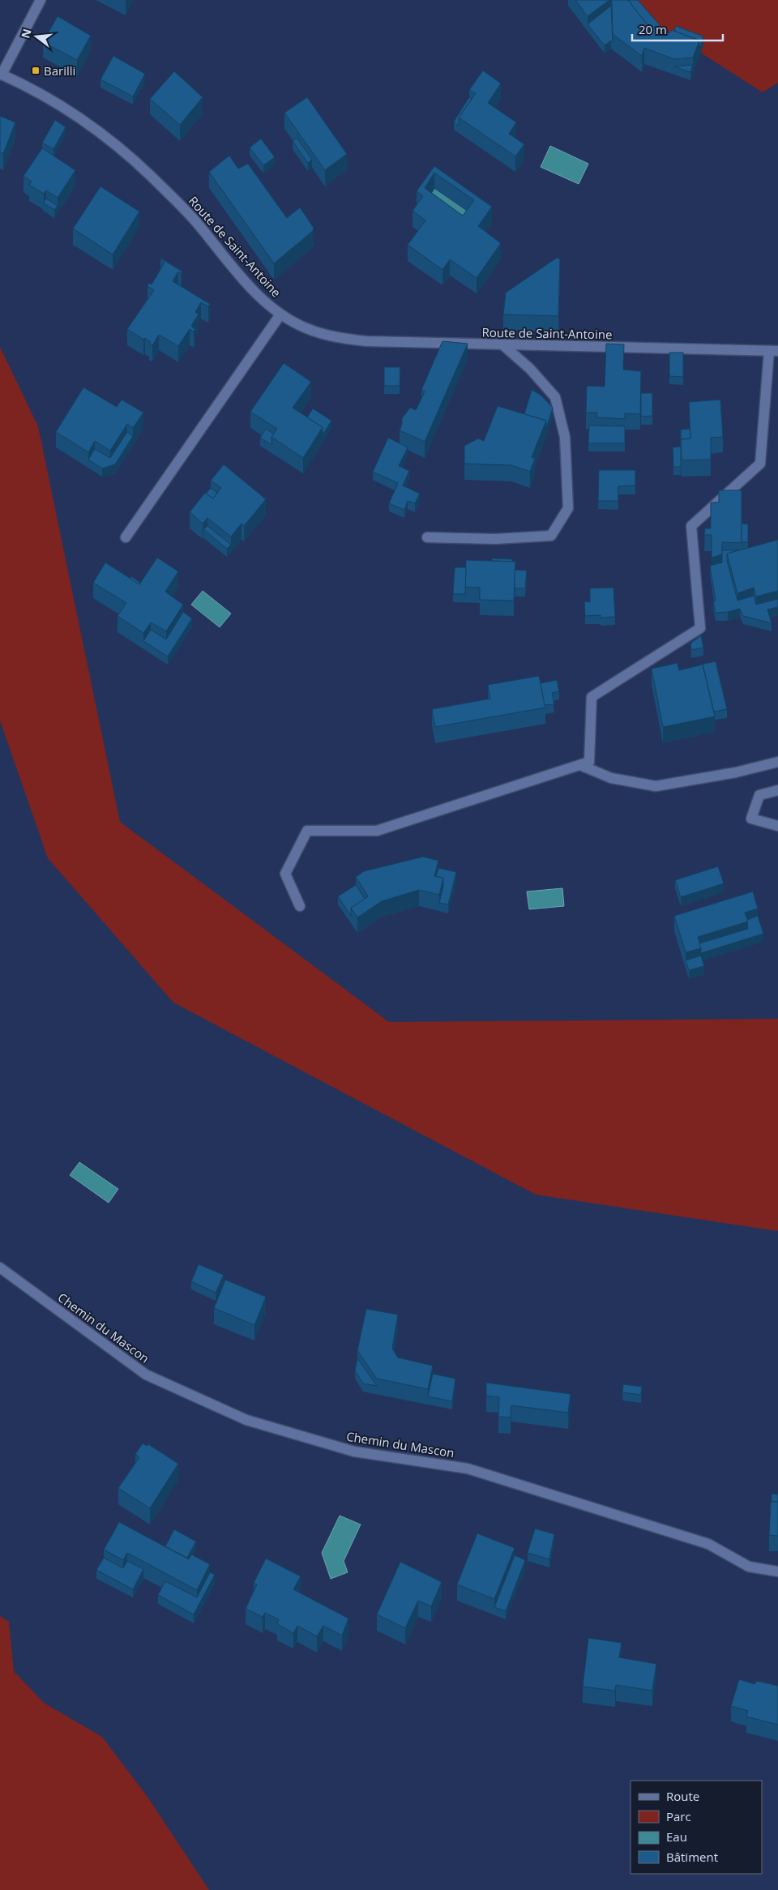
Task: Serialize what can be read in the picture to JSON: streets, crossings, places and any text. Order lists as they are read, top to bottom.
{
  "streets": {
    "street": ["Route de Saint-Antoine", "Chemin du Mascon"]
  },
  "places": {
    "transit": ["Barilli"]
  },
  "legend": [
    "Route",
    "Parc",
    "Eau",
    "Bâtiment"
  ],
  "scale_bar": "20 m",
  "north": "left"
}
